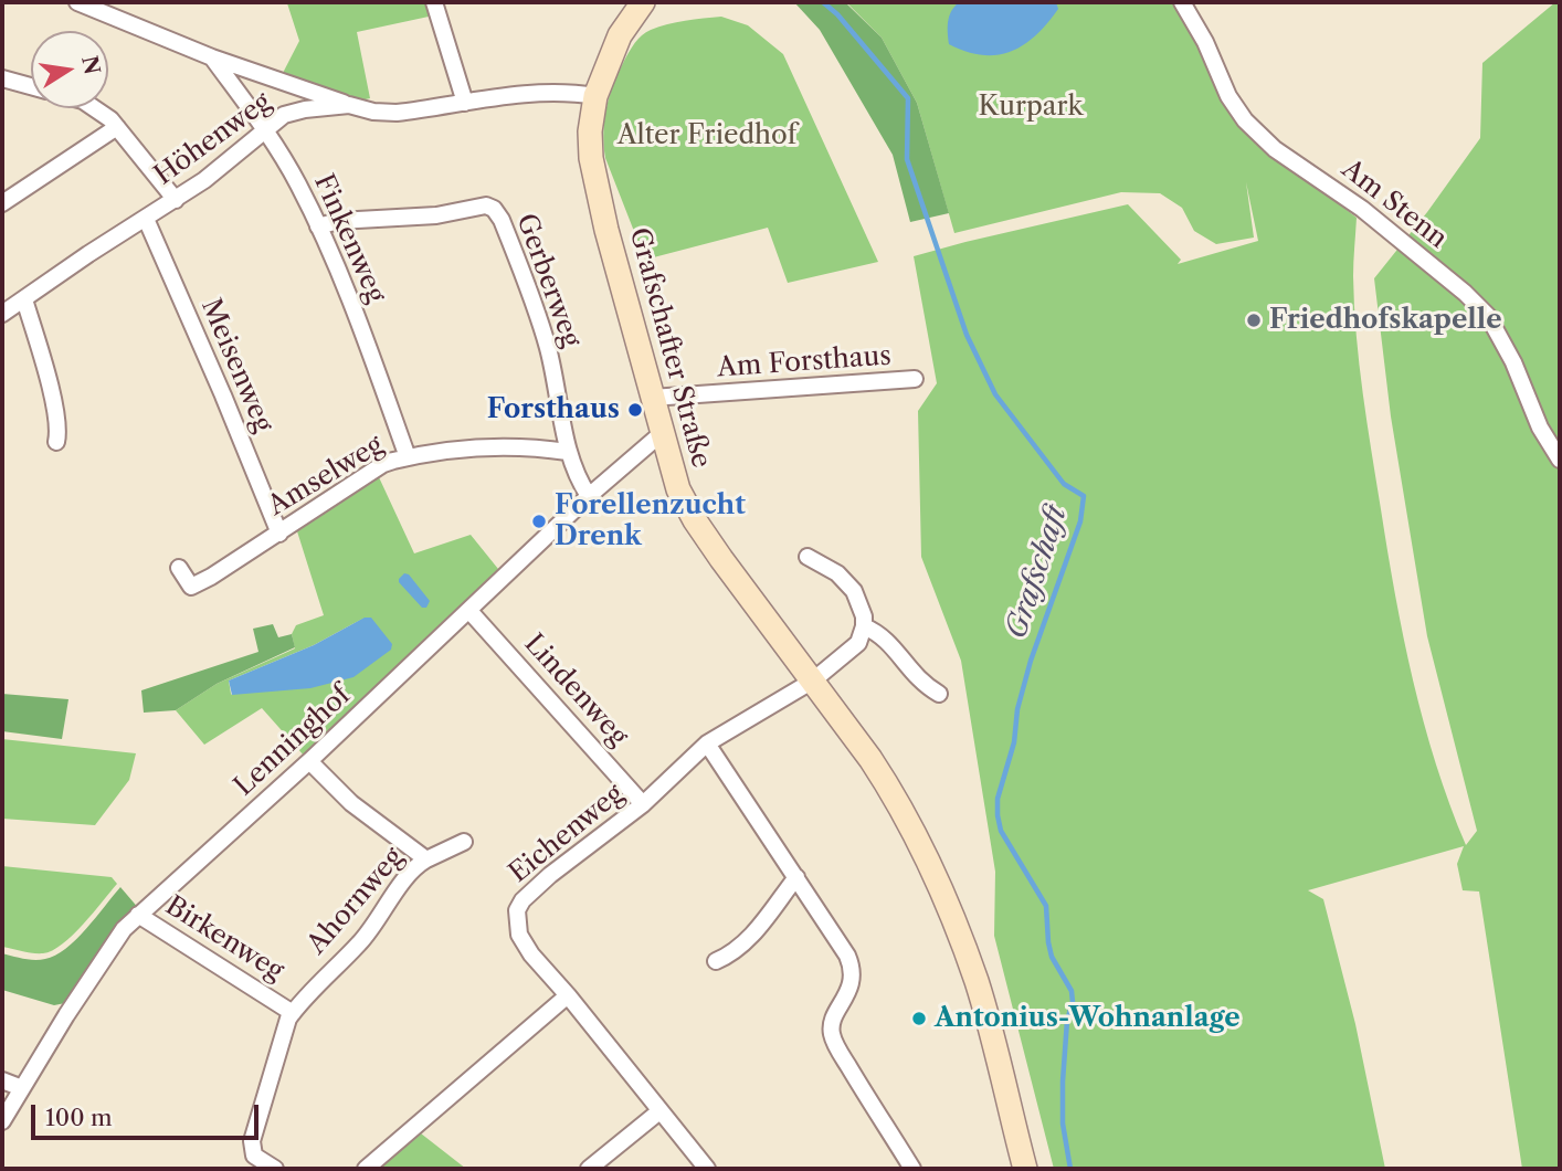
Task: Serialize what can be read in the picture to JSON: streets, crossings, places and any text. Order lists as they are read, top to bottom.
{
  "streets": {
    "street": [
      "Höhenweg",
      "Am Stenn",
      "Finkenweg",
      "Gerberweg",
      "Grafschafter Straße",
      "Am Forsthaus",
      "Meisenweg",
      "Amselweg",
      "Lindenweg",
      "Lenninghof",
      "Eichenweg",
      "Ahornweg",
      "Birkenweg"
    ]
  },
  "crossings": [
    ["Höhenweg", "Finkenweg"],
    ["Höhenweg", "Grafschafter Straße"],
    ["Höhenweg", "Meisenweg"],
    ["Finkenweg", "Gerberweg"],
    ["Finkenweg", "Amselweg"],
    ["Gerberweg", "Amselweg"],
    ["Gerberweg", "Lenninghof"],
    ["Grafschafter Straße", "Am Forsthaus"],
    ["Grafschafter Straße", "Lenninghof"],
    ["Grafschafter Straße", "Eichenweg"],
    ["Meisenweg", "Amselweg"],
    ["Lindenweg", "Lenninghof"],
    ["Lindenweg", "Eichenweg"],
    ["Lenninghof", "Ahornweg"],
    ["Lenninghof", "Birkenweg"],
    ["Ahornweg", "Birkenweg"]
  ],
  "water": ["Grafschaft"],
  "parks": ["Kurpark", "Alter Friedhof"],
  "places": [
    "Friedhofskapelle",
    "Forsthaus",
    "Forellenzucht Drenk",
    "Antonius-Wohnanlage"
  ],
  "scale_bar": "100 m",
  "north": "right"
}
